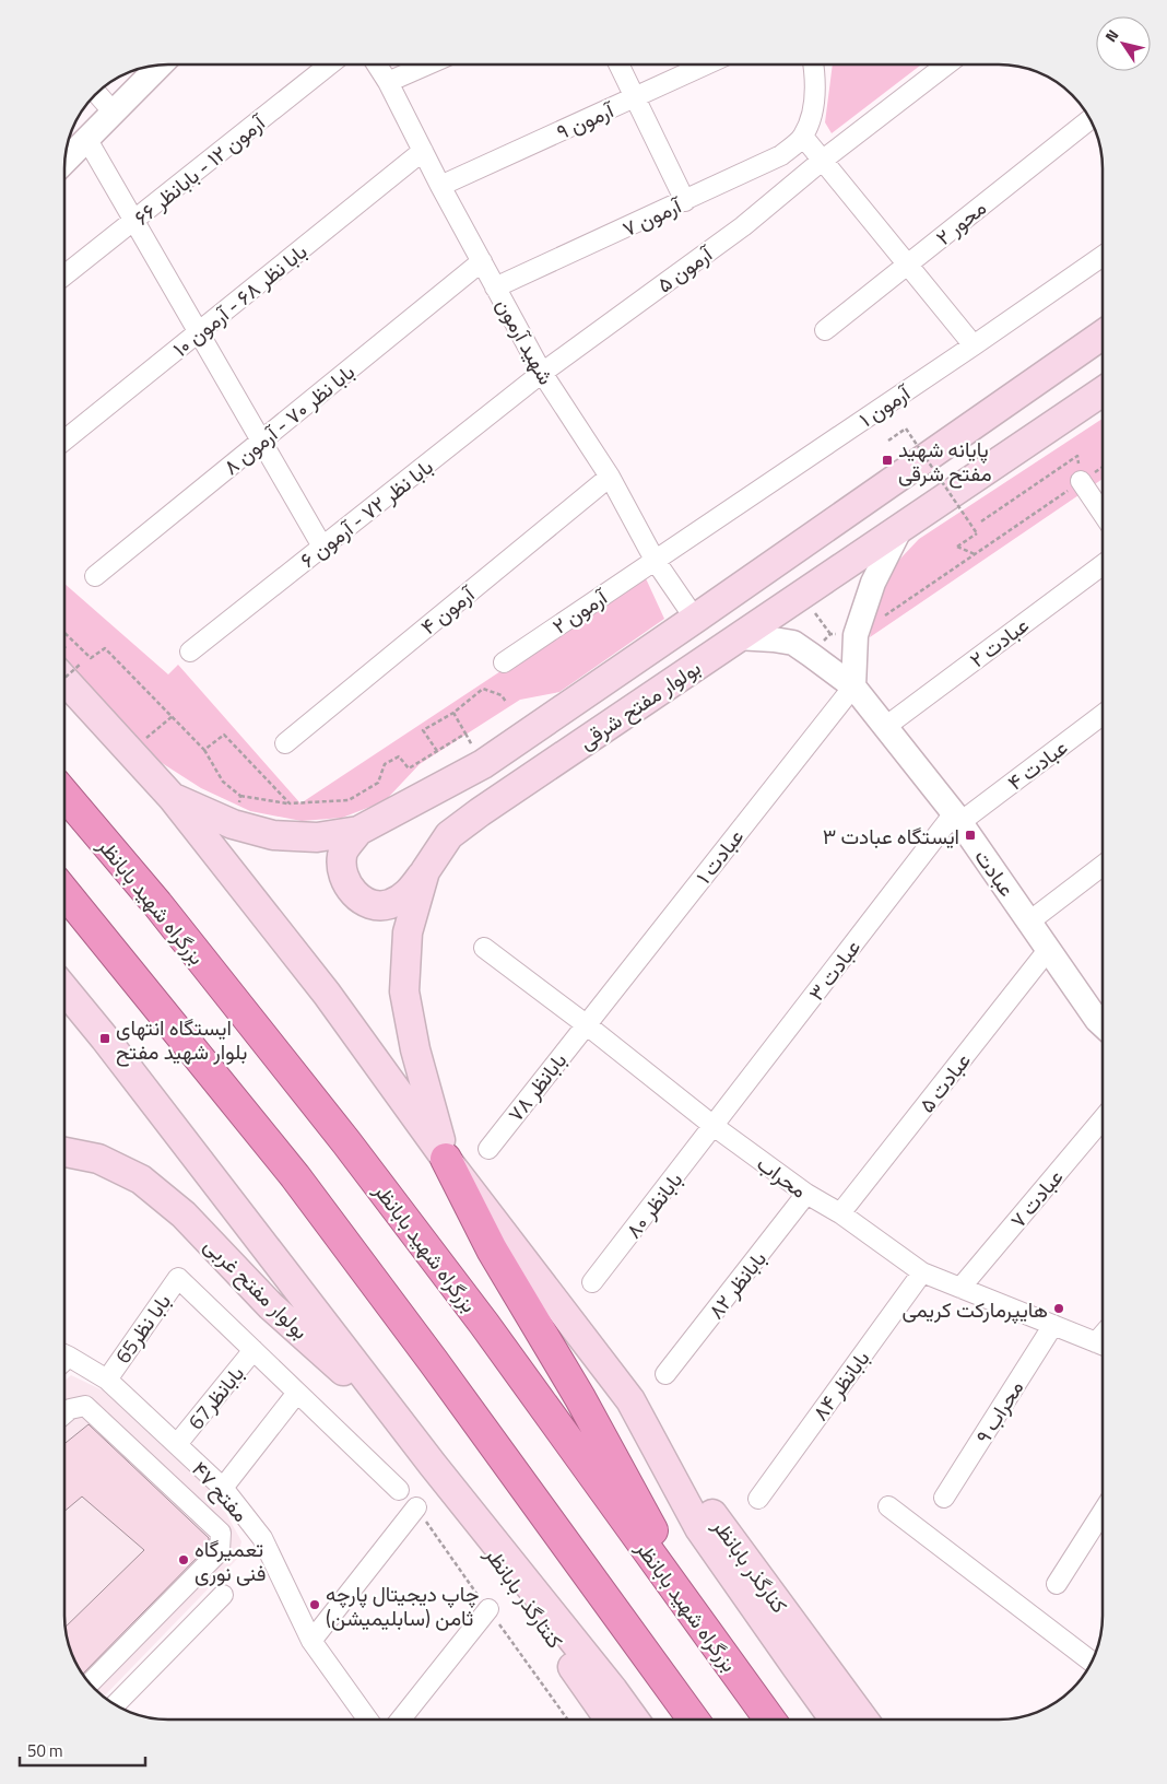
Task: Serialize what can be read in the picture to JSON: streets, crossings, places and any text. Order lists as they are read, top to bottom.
{
  "streets": {
    "highway": ["بزرگراه شهید بابانظر"],
    "main road": [
      "بولوار مفتح شرقی",
      "بولوار مفتح غربی",
      "کنارگذر بابانظر",
      "کنتارگذر بابانظر"
    ],
    "street": [
      "آرمون ۹",
      "آرمون ۱۲ - بابانظر ۶۶",
      "آرمون ۷",
      "محور ۲",
      "آرمون ۵",
      "بابا نظر ۶۸ - آرمون ۱۰",
      "شهید آرمون",
      "آرمون ۱",
      "بابا نظر ۷۰ - آرمون ۸",
      "بابا نظر ۷۲ - آرمون ۶",
      "آرمون ۴",
      "آرمون ۲",
      "عبادت ۲",
      "عبادت ۴",
      "عبادت ۱",
      "عبادت",
      "عبادت ۳",
      "عبادت ۵",
      "بابانظر ۷۸",
      "محراب",
      "عبادت ۷",
      "بابانظر ۸۰",
      "بابانظر ۸۲",
      "بابا نظر65",
      "بابانظر ۸۴",
      "بابانظر67",
      "محراب ۹",
      "مفتح ۴۷"
    ]
  },
  "crossings": [
    ["آرمون ۹", "شهید آرمون"],
    ["آرمون ۷", "شهید آرمون"],
    ["آرمون ۵", "شهید آرمون"],
    ["آرمون ۵", "بابا نظر ۷۲ - آرمون ۶"],
    ["بابا نظر ۶۸ - آرمون ۱۰", "شهید آرمون"],
    ["شهید آرمون", "آرمون ۱"],
    ["شهید آرمون", "بابا نظر ۷۰ - آرمون ۸"],
    ["شهید آرمون", "بابا نظر ۷۲ - آرمون ۶"],
    ["شهید آرمون", "آرمون ۴"],
    ["شهید آرمون", "آرمون ۲"],
    ["شهید آرمون", "بولوار مفتح شرقی"],
    ["آرمون ۱", "آرمون ۲"],
    ["عبادت ۲", "عبادت"],
    ["بولوار مفتح شرقی", "عبادت"],
    ["عبادت ۴", "عبادت"],
    ["عبادت ۴", "عبادت ۳"],
    ["عبادت ۱", "عبادت"],
    ["عبادت ۱", "بابانظر ۷۸"],
    ["عبادت ۱", "محراب"],
    ["عبادت", "عبادت ۳"],
    ["عبادت", "عبادت ۵"],
    ["عبادت ۳", "محراب"],
    ["عبادت ۳", "بابانظر ۸۰"],
    ["عبادت ۵", "محراب"],
    ["بابانظر ۷۸", "محراب"],
    ["محراب", "عبادت ۷"],
    ["محراب", "بابانظر ۸۰"],
    ["محراب", "بابانظر ۸۲"],
    ["محراب", "بابانظر ۸۴"],
    ["محراب", "محراب ۹"],
    ["بولوار مفتح غربی", "کنتارگذر بابانظر"],
    ["بابا نظر65", "بابانظر67"],
    ["بابا نظر65", "مفتح ۴۷"],
    ["بابانظر67", "مفتح ۴۷"]
  ],
  "places": {
    "transit": ["پایانه شهید مفتح شرقی", "ایستگاه عبادت ۳", "ایستگاه انتهای بلوار شهید مفتح"],
    "other": ["هایپرمارکت کریمی", "تعمیرگاه فنی نوری", "چاپ دیجیتال پارچه ثامن (سابلیمیشن)"]
  },
  "scale_bar": "50 m",
  "north": "top left"
}
